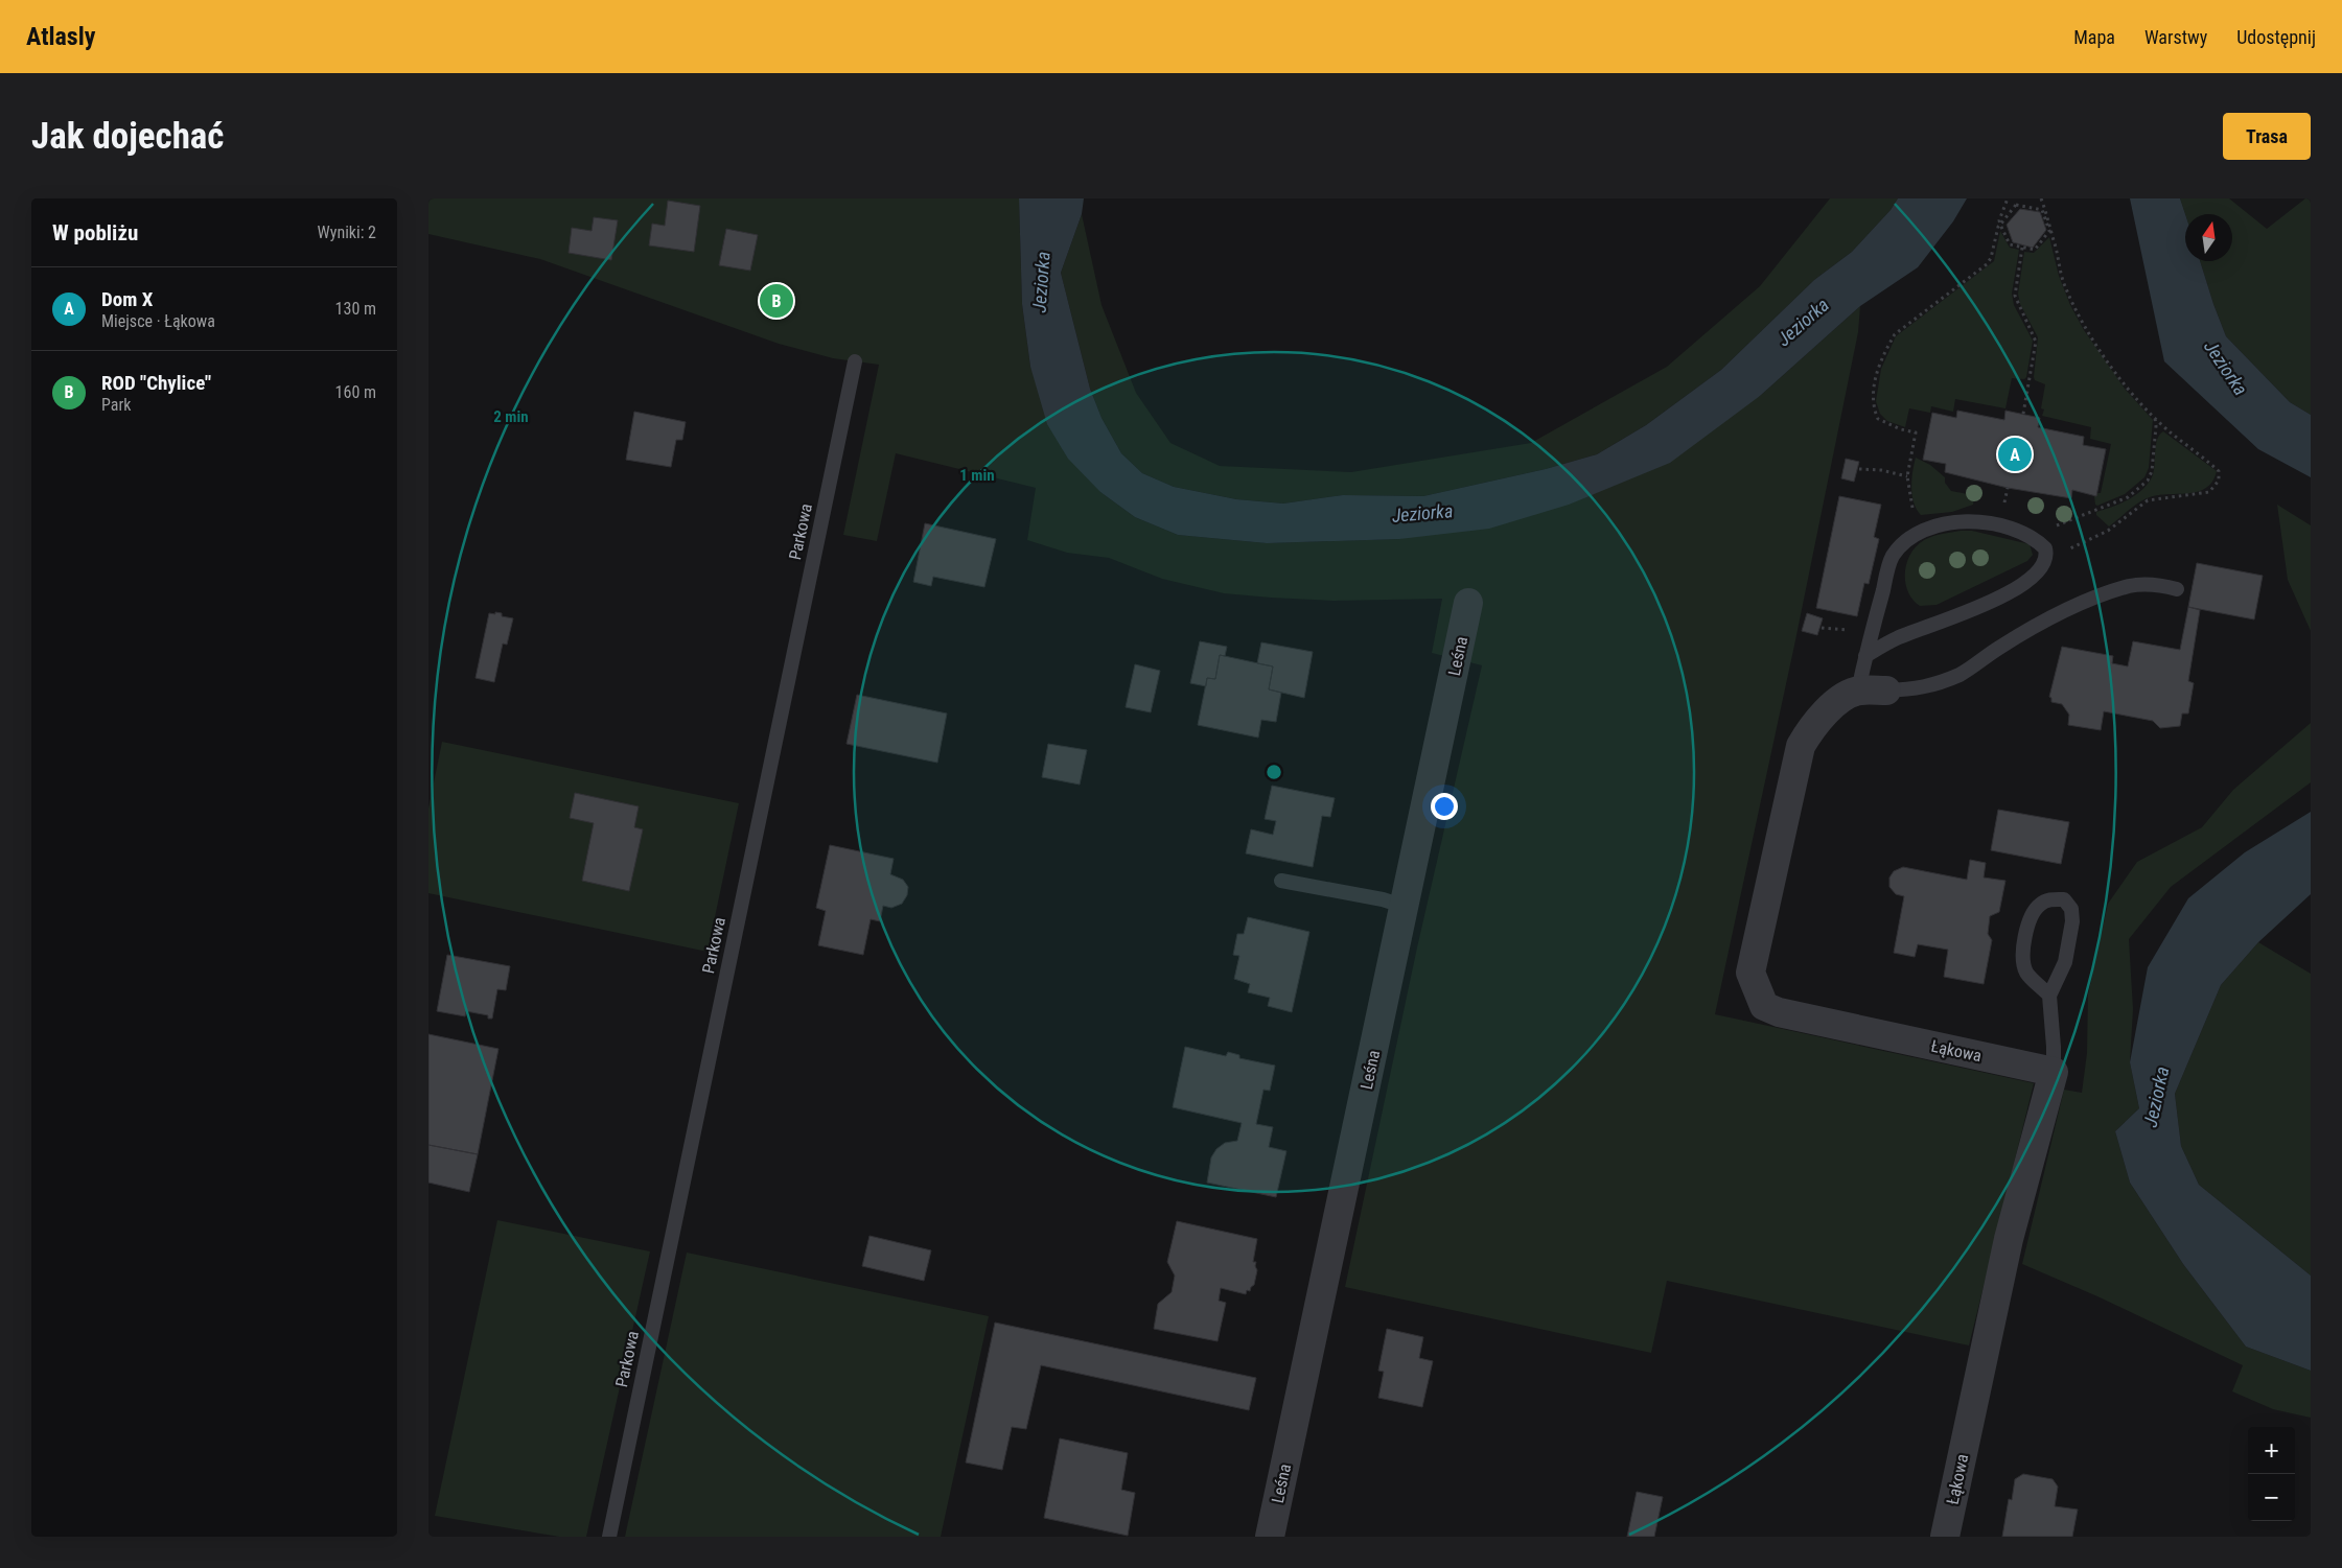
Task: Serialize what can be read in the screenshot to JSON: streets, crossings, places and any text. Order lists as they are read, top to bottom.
{
  "streets": {
    "street": ["Leśna", "Łąkowa"],
    "lane": ["Parkowa"]
  },
  "water": ["Jeziorka"],
  "north": "top",
  "page": {
    "header": "Atlasly",
    "nav": ["Mapa", "Warstwy", "Udostępnij"],
    "buttons": "Trasa",
    "title": "Jak dojechać",
    "heading": ["W pobliżu", "Wyniki: 2"],
    "list": [
      {
        "mark": "A",
        "name": "Dom X",
        "note": "Miejsce · Łąkowa",
        "value": "130 m"
      },
      {
        "mark": "B",
        "name": "ROD \"Chylice\"",
        "note": "Park",
        "value": "160 m"
      }
    ],
    "pins": ["B", "A"],
    "map_buttons": ["+", "−"]
  },
  "rings": ["2 min", "1 min"]
}
